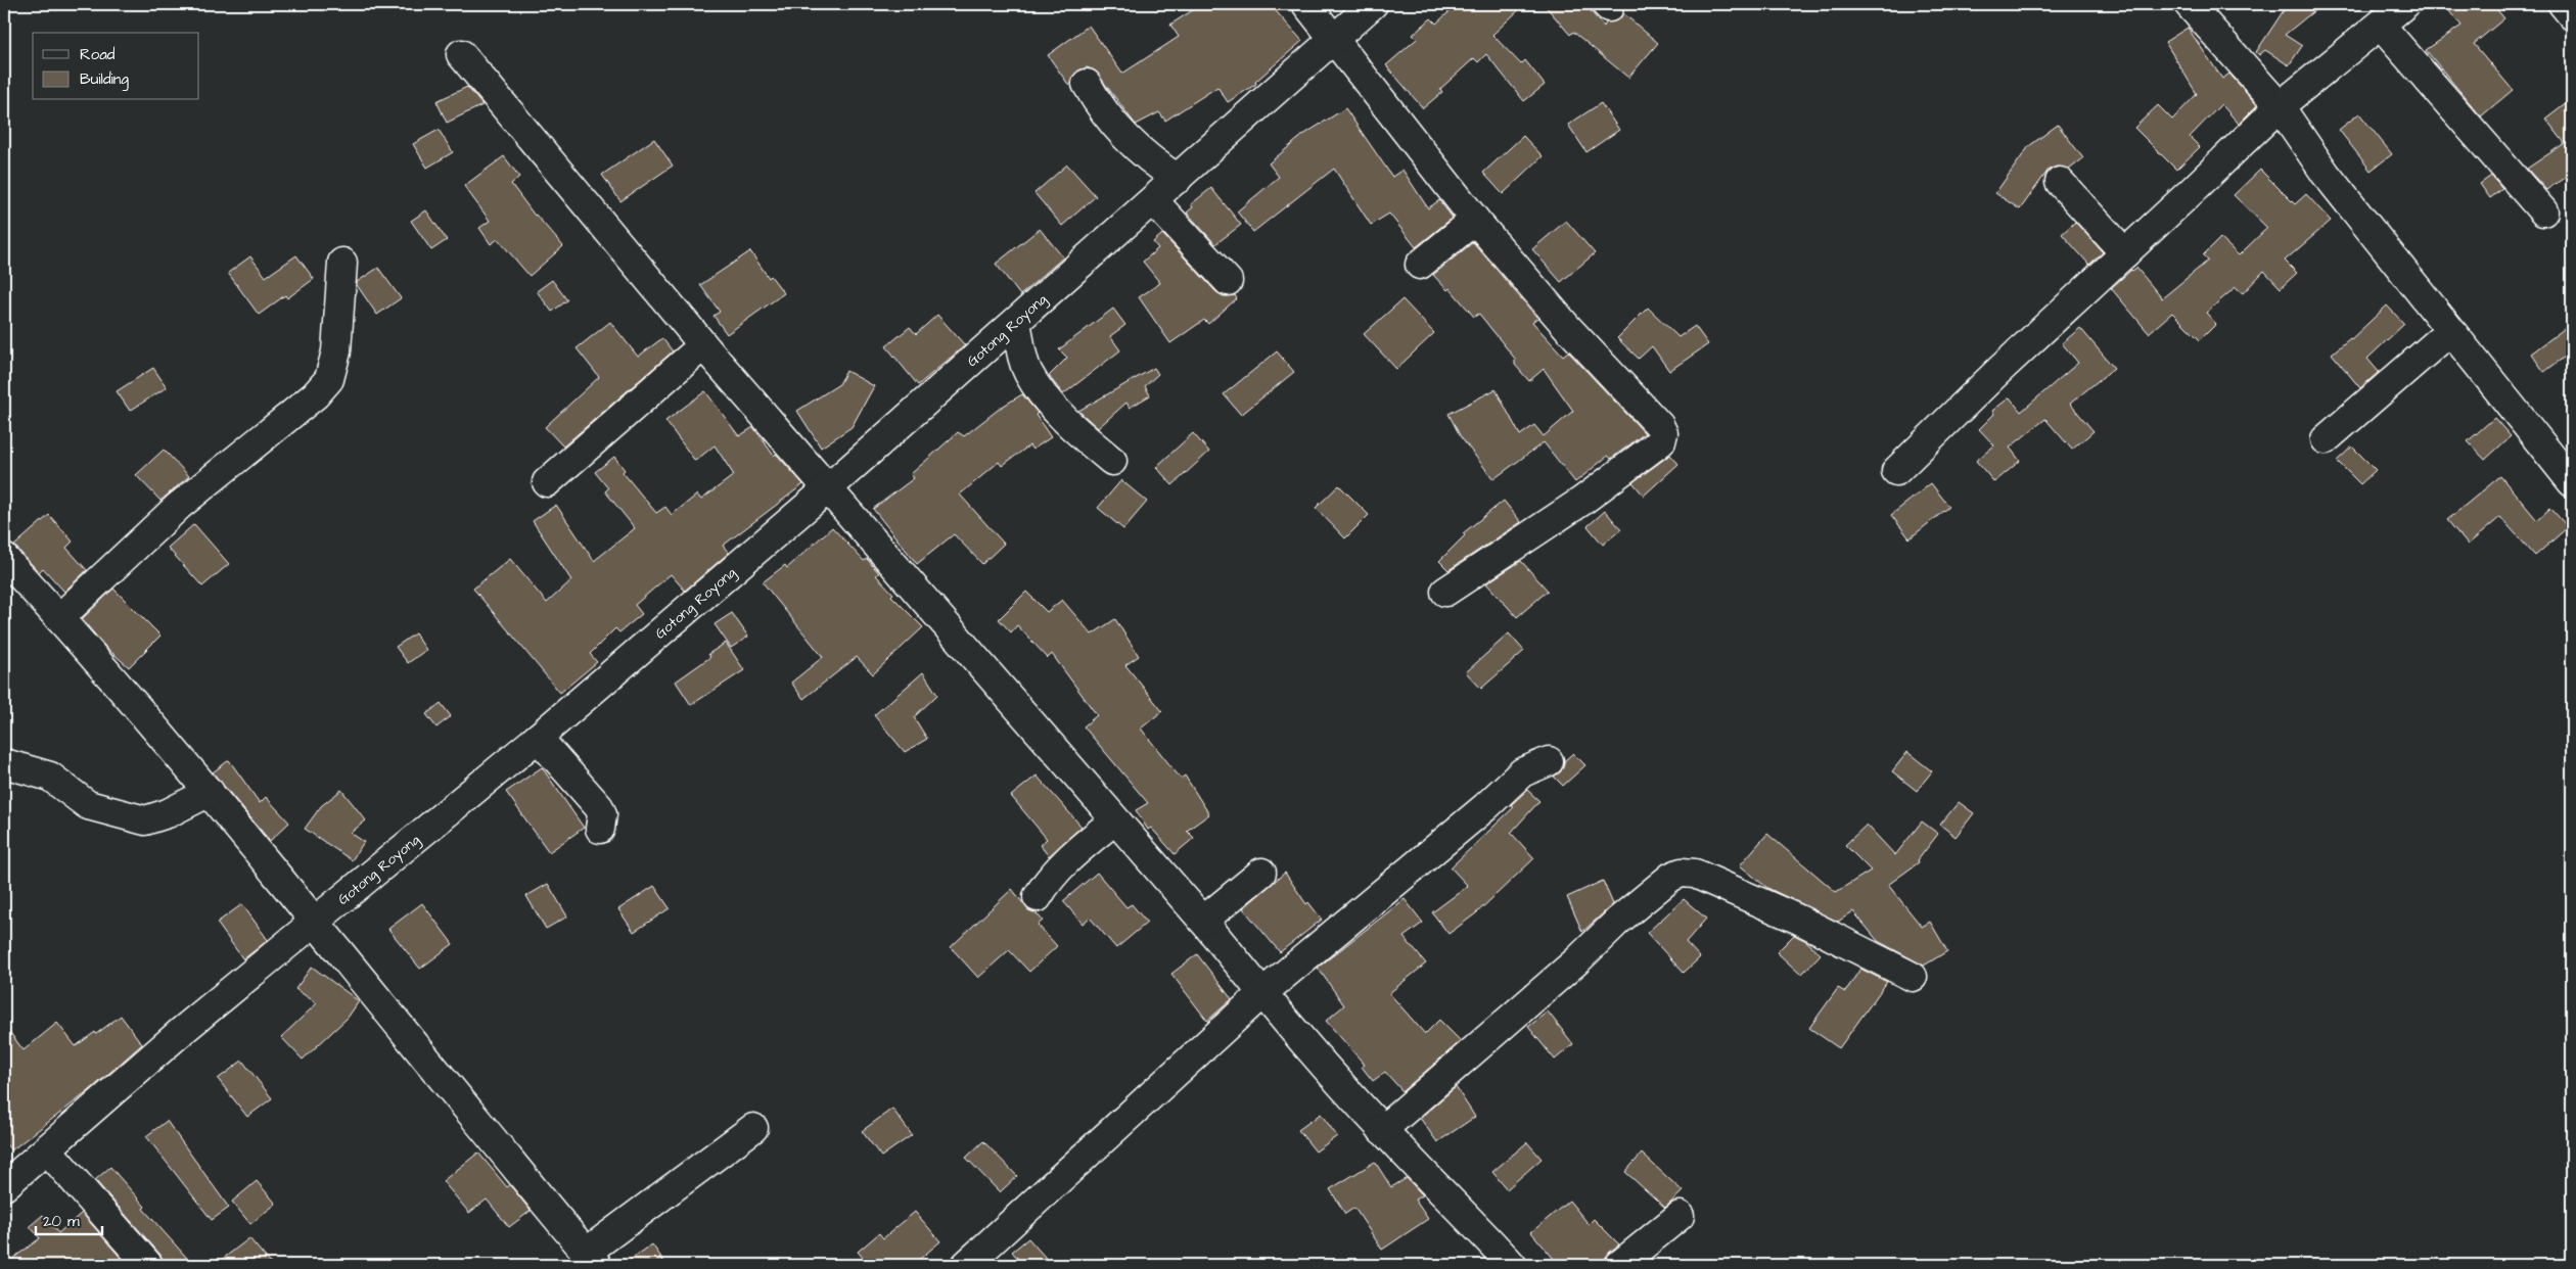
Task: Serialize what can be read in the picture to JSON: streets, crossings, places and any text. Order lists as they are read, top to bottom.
{
  "streets": {
    "street": ["Gotong Royong"]
  },
  "legend": ["Road", "Building"],
  "scale_bar": "20 m"
}
